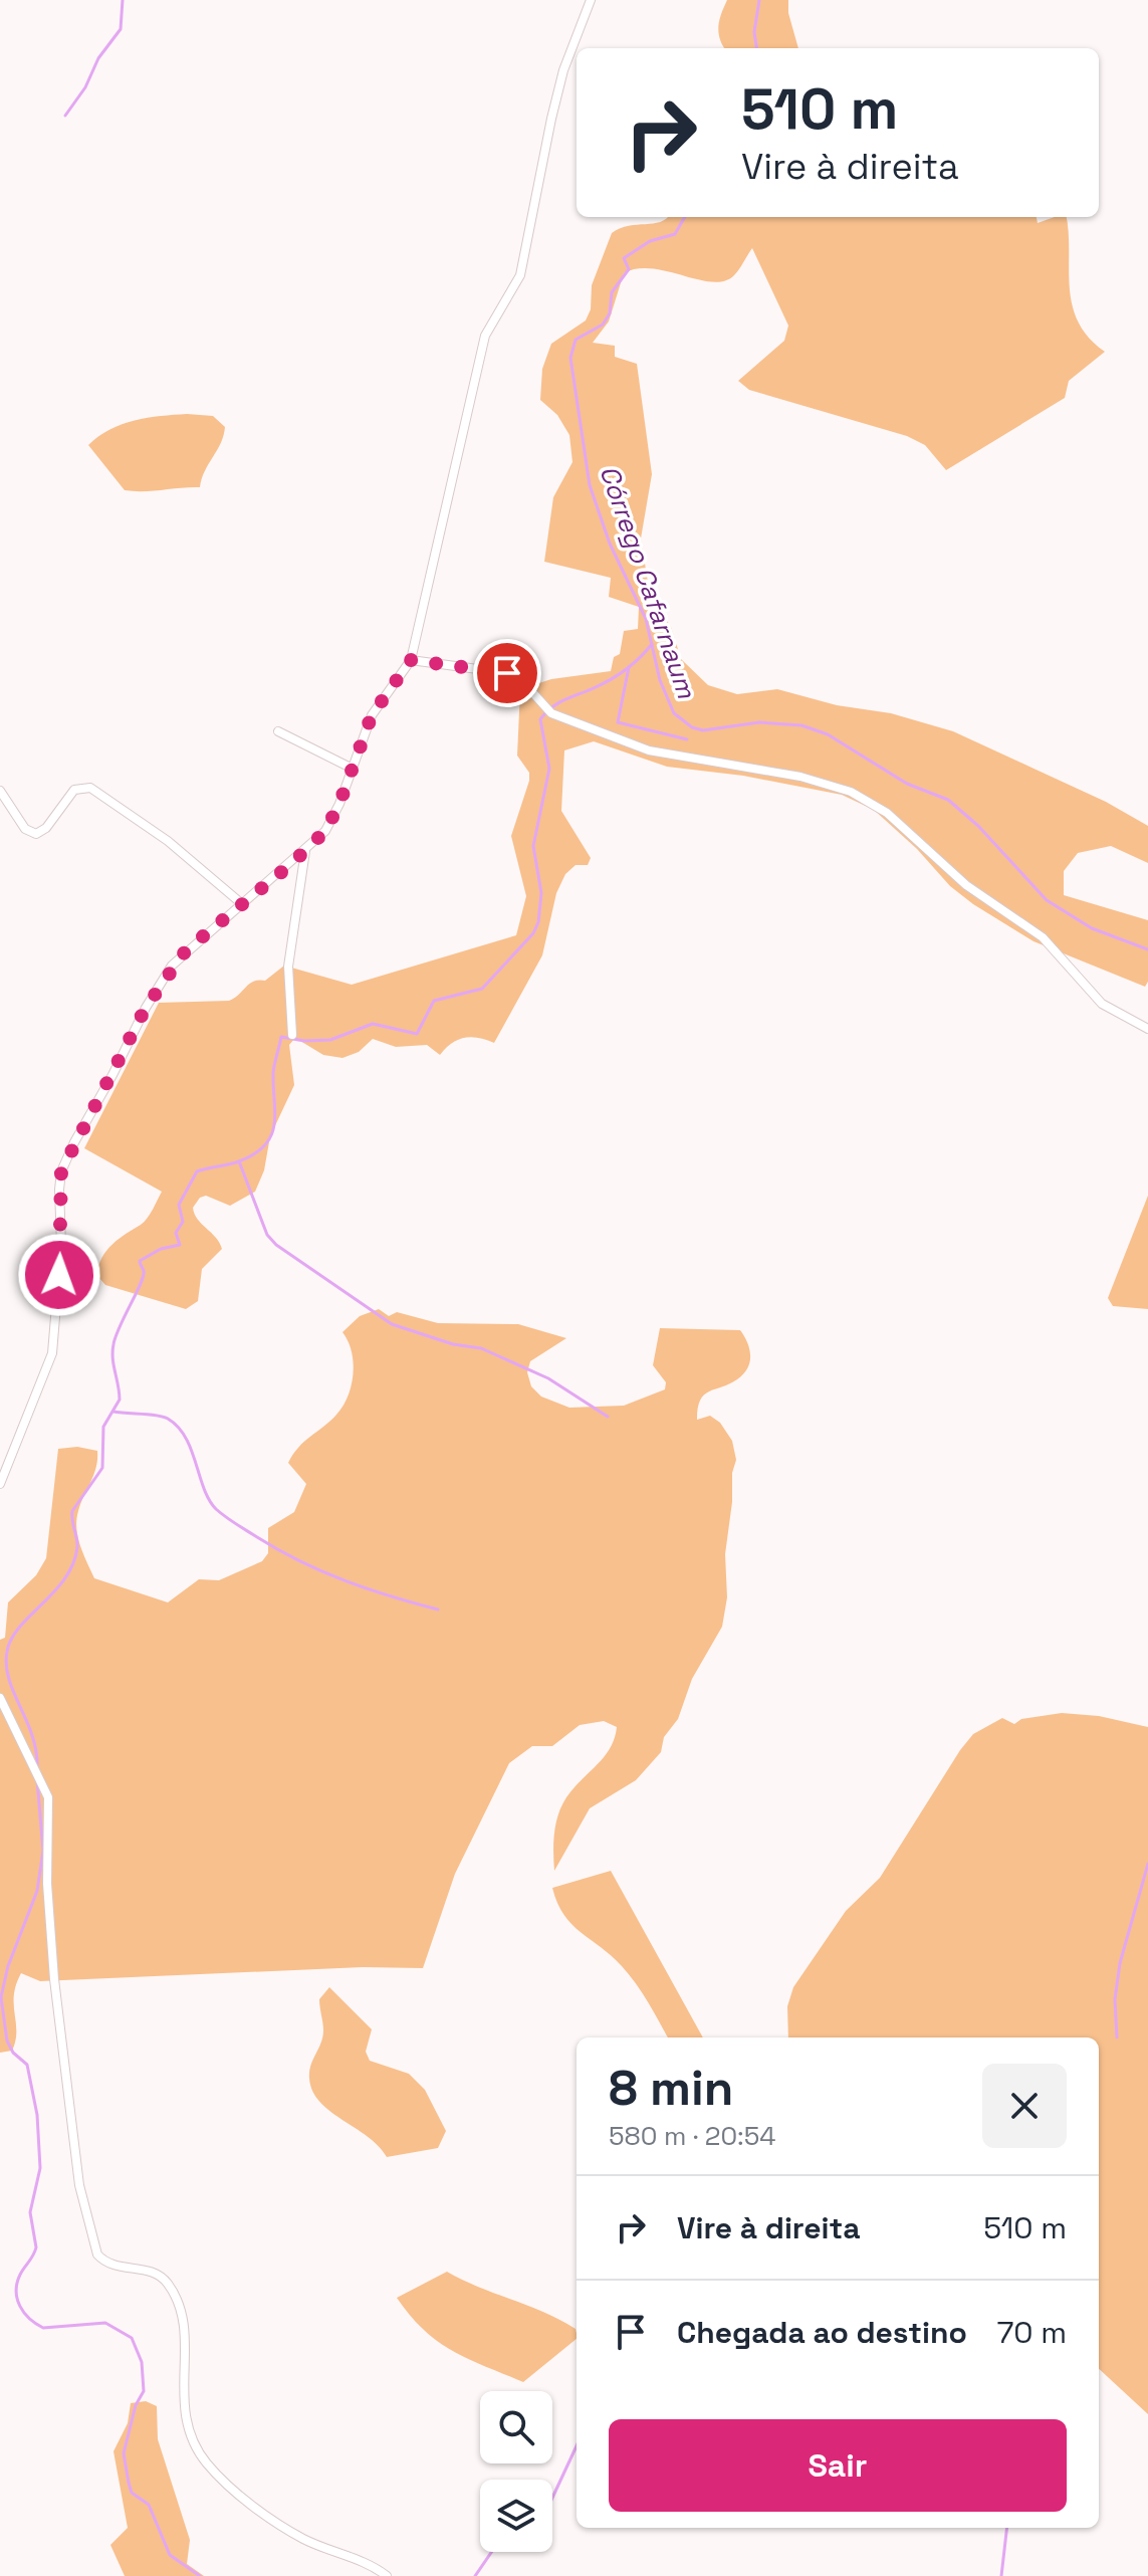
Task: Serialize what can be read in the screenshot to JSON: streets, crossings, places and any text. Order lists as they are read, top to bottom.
{
  "water": ["Córrego Cafarnaum"],
  "page": {
    "turn": ["510 m", "Vire à direita"],
    "heading": ["8 min", "580 m · 20:54"],
    "list": [
      {
        "name": "Vire à direita",
        "value": "510 m"
      },
      {
        "name": "Chegada ao destino",
        "value": "70 m"
      }
    ],
    "buttons": "Sair"
  }
}
